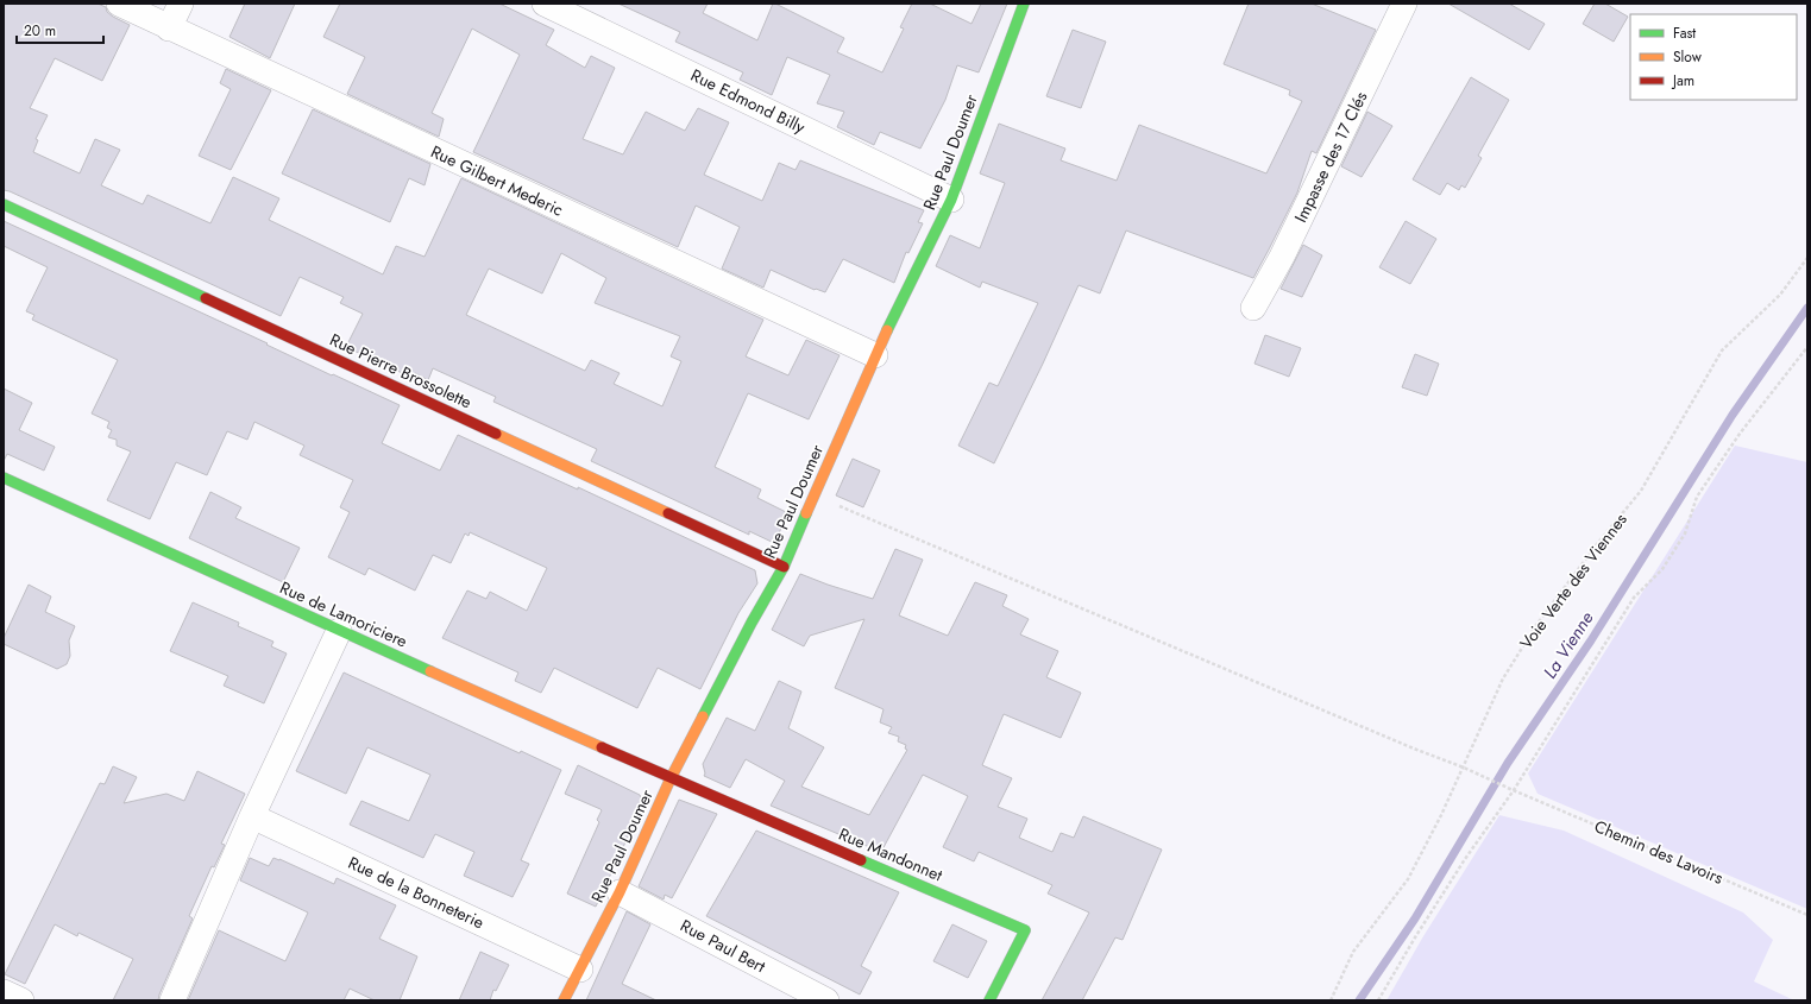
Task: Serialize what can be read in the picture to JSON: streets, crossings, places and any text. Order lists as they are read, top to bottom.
{
  "streets": {
    "street": [
      "Rue Edmond Billy",
      "Rue Paul Doumer",
      "Impasse des 17 Clés",
      "Rue Gilbert Mederic",
      "Rue Pierre Brossolette",
      "Rue de Lamoriciere",
      "Rue Mandonnet",
      "Rue de la Bonneterie",
      "Rue Paul Bert"
    ],
    "path": ["Voie Verte des Viennes", "Chemin des Lavoirs"]
  },
  "crossings": [
    ["Rue Edmond Billy", "Rue Paul Doumer"],
    ["Rue Paul Doumer", "Rue Gilbert Mederic"],
    ["Rue Paul Doumer", "Rue Pierre Brossolette"],
    ["Rue Paul Doumer", "Rue de Lamoriciere"],
    ["Rue Paul Doumer", "Chemin des Lavoirs"],
    ["Rue Paul Doumer", "Rue Mandonnet"],
    ["Rue Paul Doumer", "Rue de la Bonneterie"],
    ["Rue Paul Doumer", "Rue Paul Bert"],
    ["Voie Verte des Viennes", "Chemin des Lavoirs"],
    ["Rue de Lamoriciere", "Rue Mandonnet"]
  ],
  "water": ["La Vienne"],
  "legend": ["Fast", "Slow", "Jam"],
  "scale_bar": "20 m"
}
